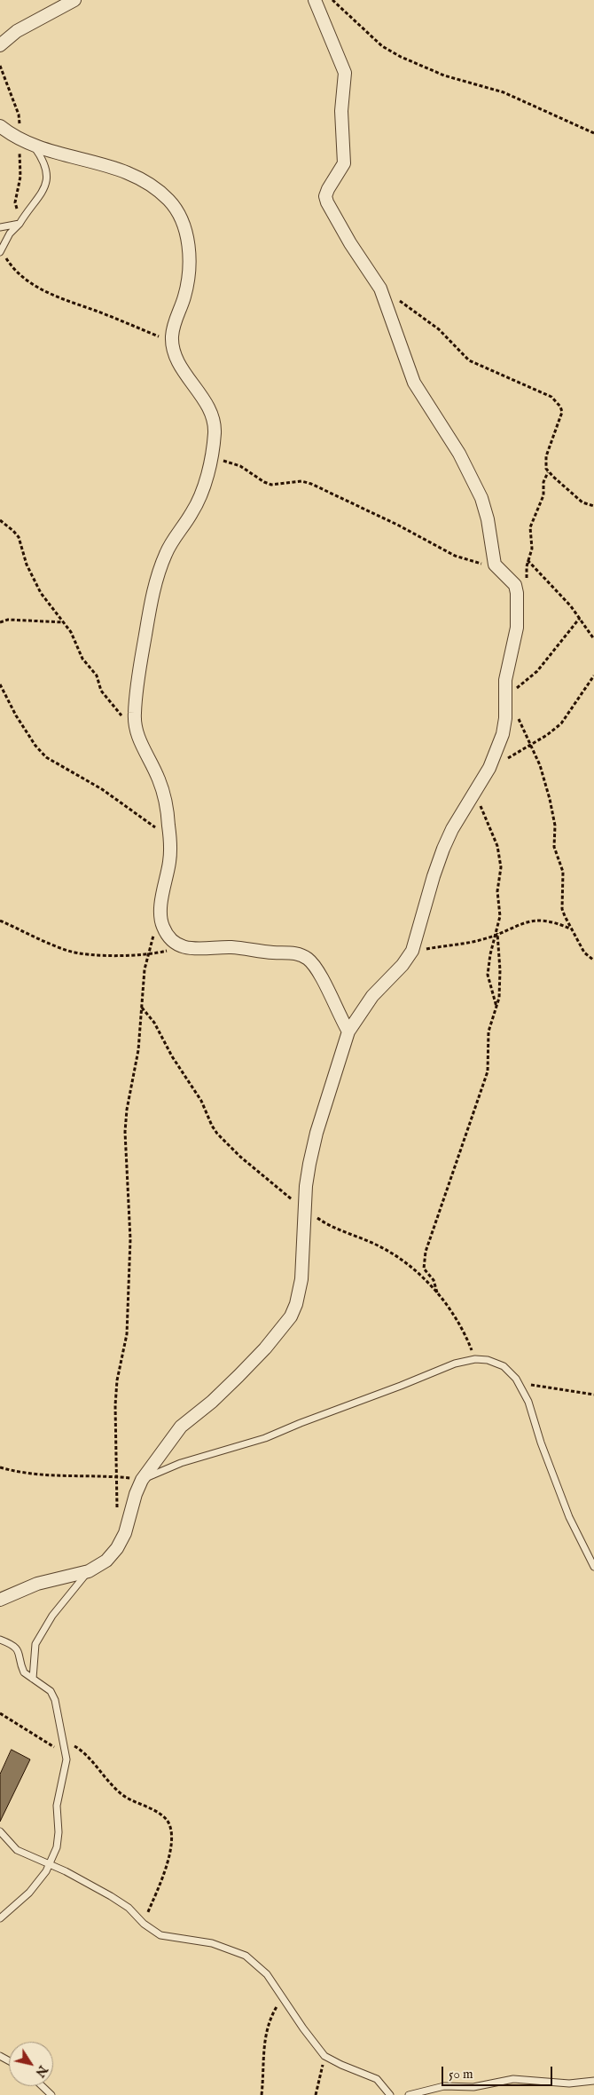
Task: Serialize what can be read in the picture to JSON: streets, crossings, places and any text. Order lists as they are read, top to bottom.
{
  "scale_bar": "50 m",
  "north": "bottom right"
}
